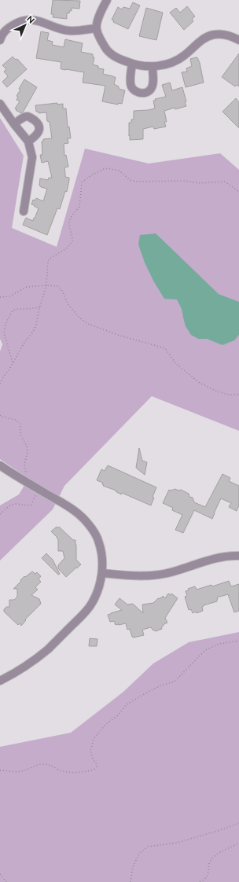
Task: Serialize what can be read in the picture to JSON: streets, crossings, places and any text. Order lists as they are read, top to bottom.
{
  "north": "top right"
}
